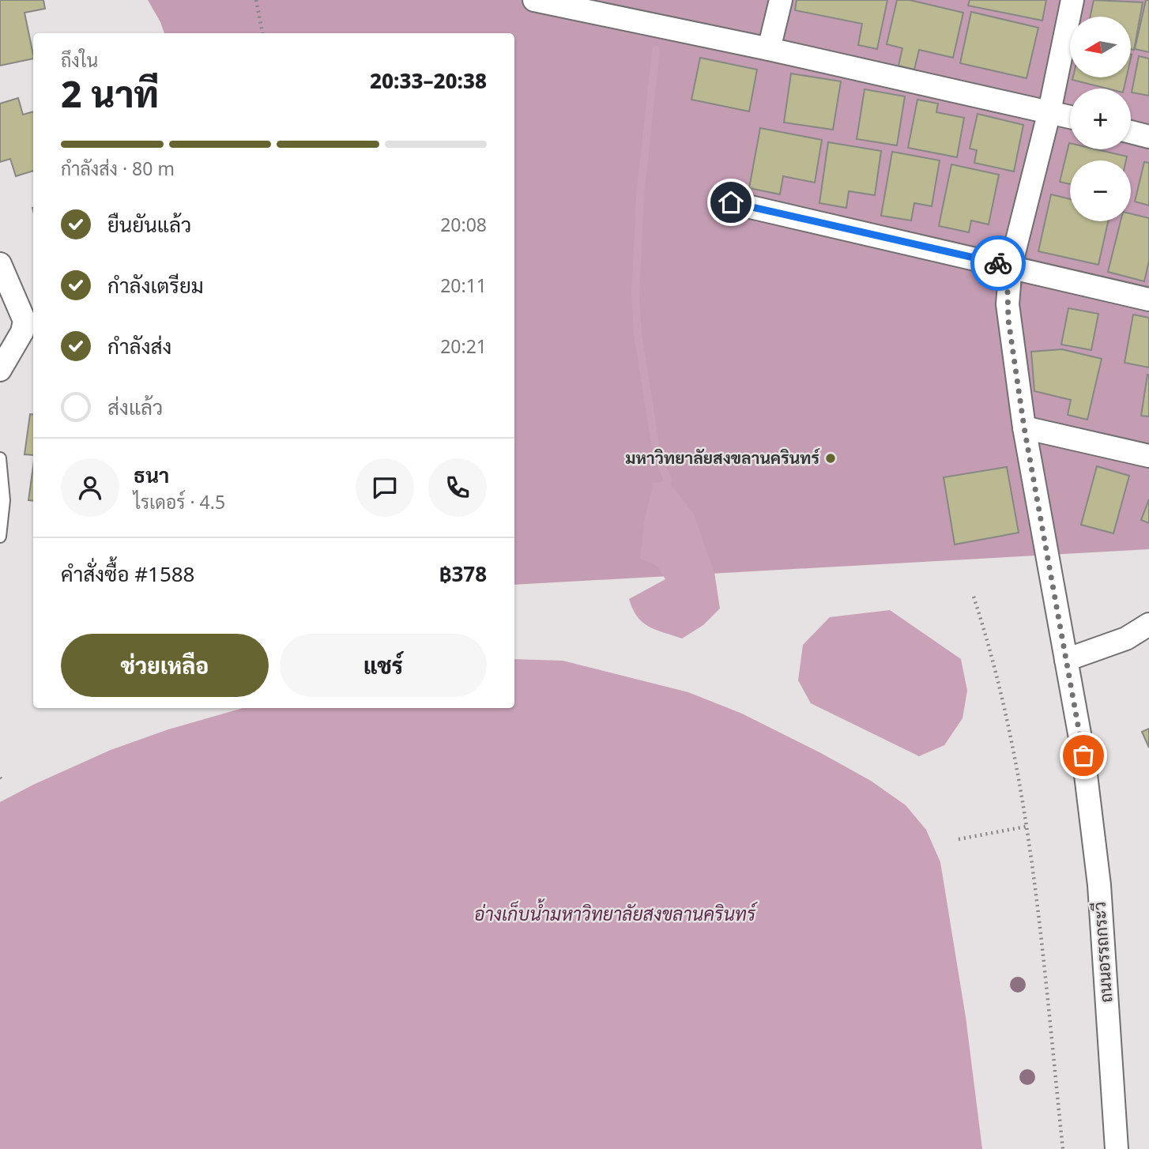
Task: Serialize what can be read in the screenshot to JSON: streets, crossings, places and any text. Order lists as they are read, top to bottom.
{
  "streets": {
    "street": ["ถนนอรรถกระวี"]
  },
  "water": ["อ่างเก็บน้ำมหาวิทยาลัยสงขลานครินทร์"],
  "places": ["มหาวิทยาลัยสงขลานครินทร์"],
  "north": "left",
  "page": {
    "map_buttons": ["+", "−"],
    "heading": ["2 นาที", "ถึงใน", "20:33–20:38"],
    "panel": [
      "ธนา",
      "ไรเดอร์ · 4.5",
      "คำสั่งซื้อ #1588",
      "฿378"
    ],
    "bar": "กำลังส่ง · 80 m",
    "list": [
      ["ยืนยันแล้ว", "20:08"],
      ["กำลังเตรียม", "20:11"],
      ["กำลังส่ง", "20:21"],
      "ส่งแล้ว"
    ],
    "buttons": ["ช่วยเหลือ", "แชร์"]
  }
}
